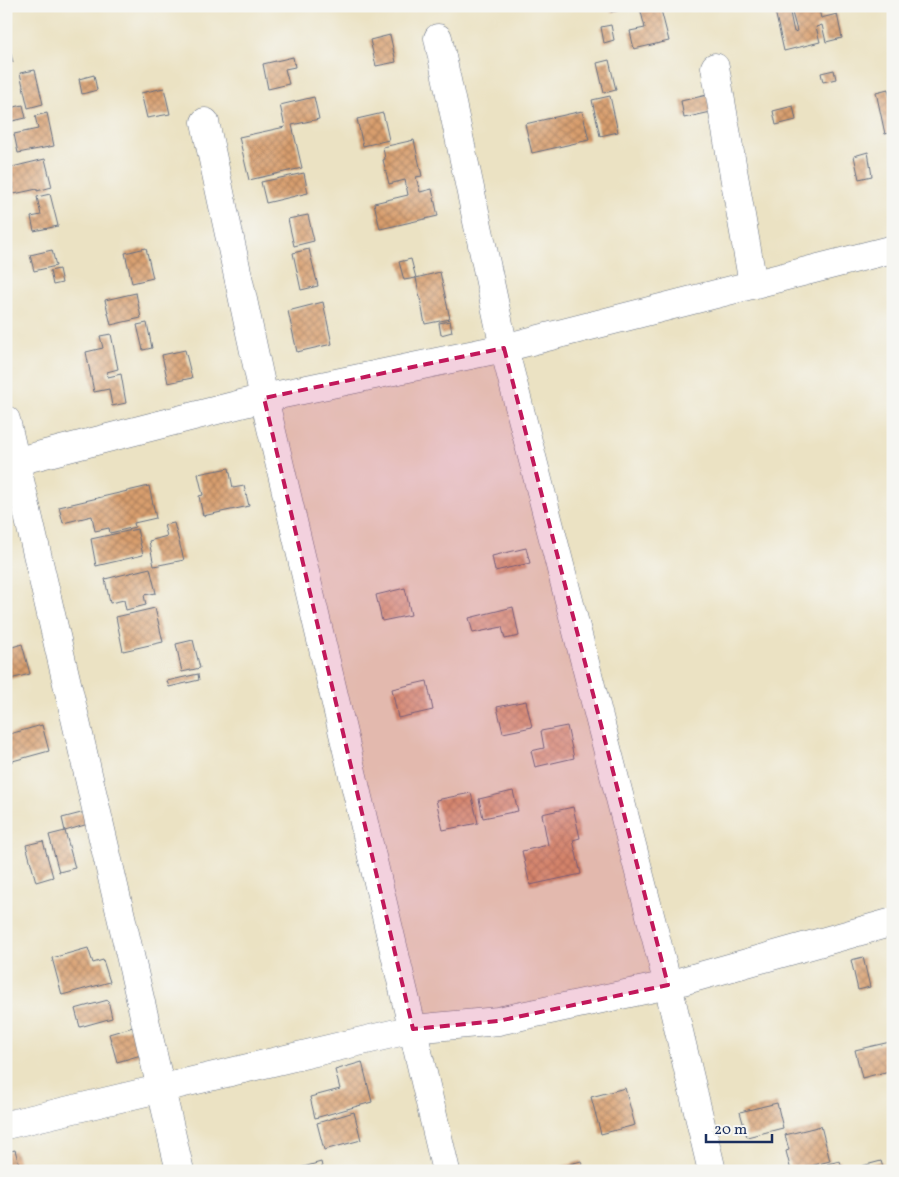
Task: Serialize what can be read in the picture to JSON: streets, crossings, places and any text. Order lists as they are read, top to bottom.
{
  "scale_bar": "20 m"
}
